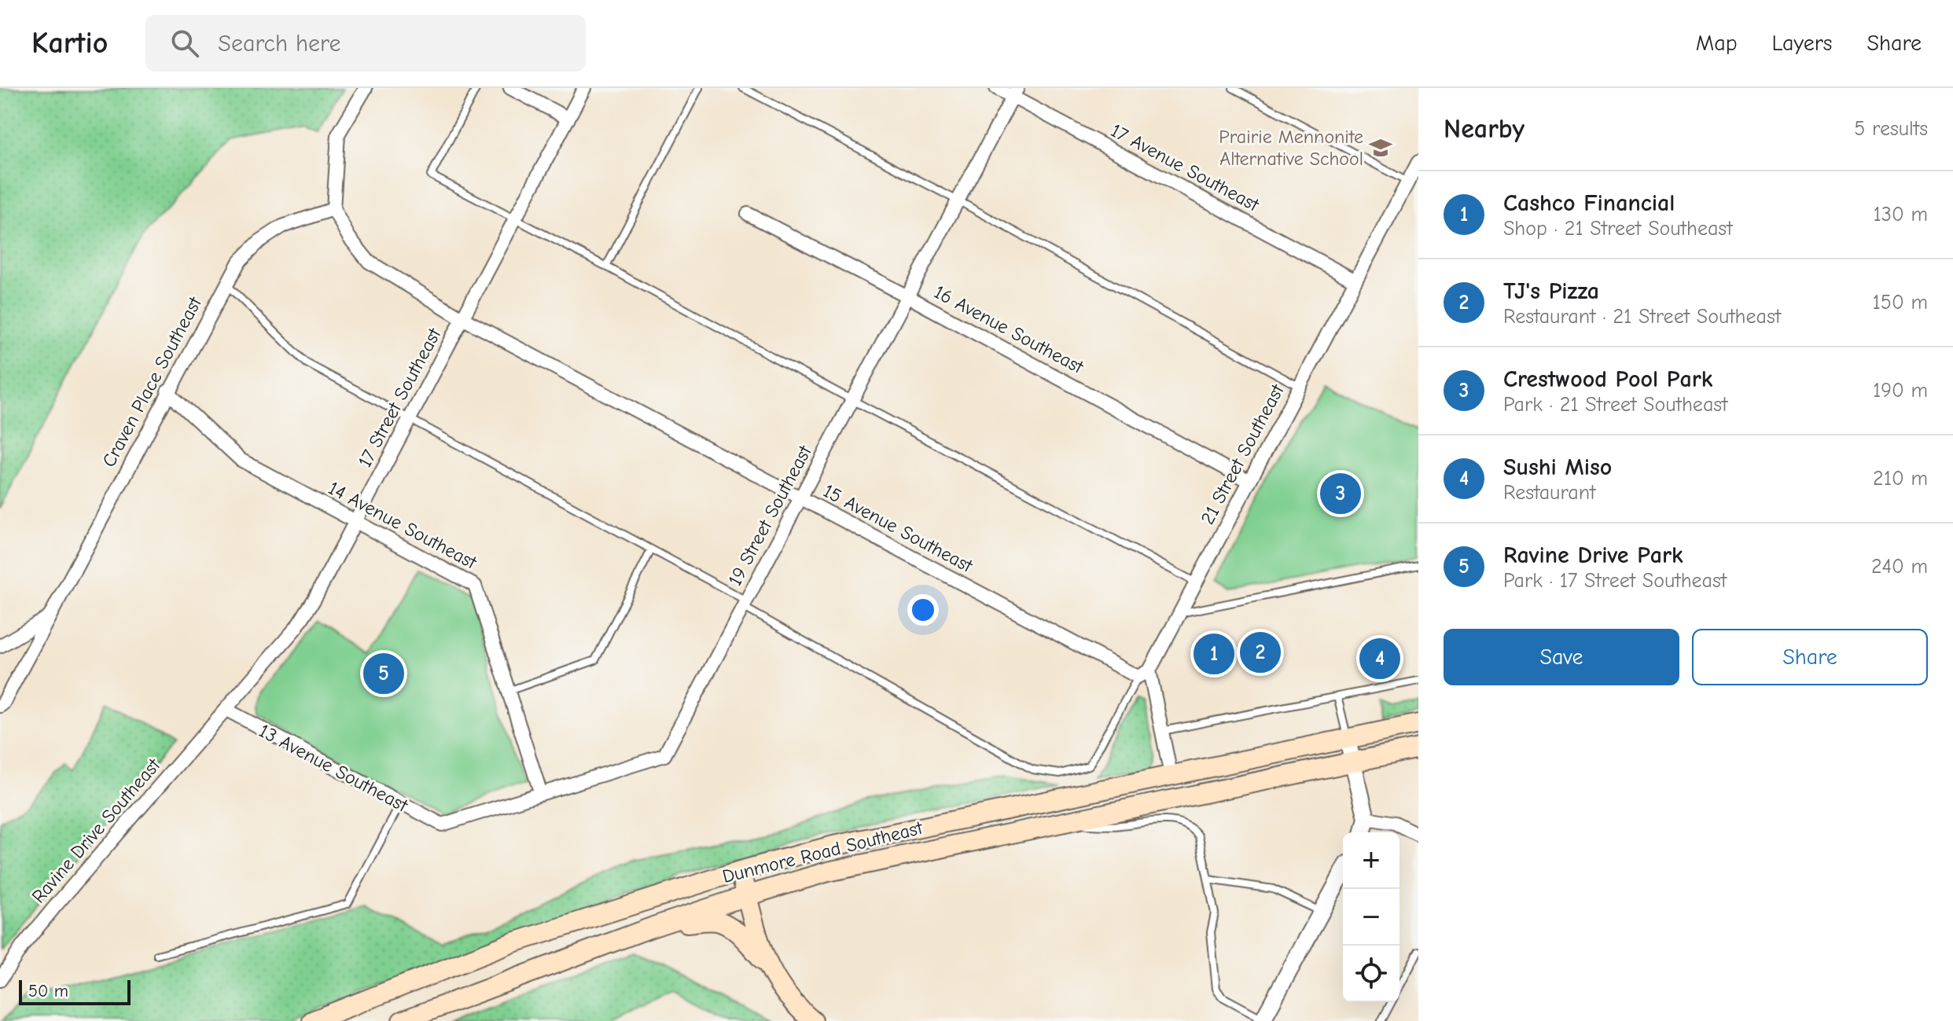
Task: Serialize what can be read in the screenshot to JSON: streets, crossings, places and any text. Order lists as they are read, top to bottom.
{
  "streets": {
    "main road": ["Dunmore Road Southeast"],
    "street": [
      "17 Avenue Southeast",
      "16 Avenue Southeast",
      "Craven Place Southeast",
      "17 Street Southeast",
      "21 Street Southeast",
      "19 Street Southeast",
      "14 Avenue Southeast",
      "15 Avenue Southeast",
      "13 Avenue Southeast",
      "Ravine Drive Southeast"
    ]
  },
  "crossings": [
    ["17 Avenue Southeast", "21 Street Southeast"],
    ["17 Avenue Southeast", "19 Street Southeast"],
    ["16 Avenue Southeast", "21 Street Southeast"],
    ["16 Avenue Southeast", "19 Street Southeast"],
    ["Craven Place Southeast", "14 Avenue Southeast"],
    ["Craven Place Southeast", "15 Avenue Southeast"],
    ["17 Street Southeast", "14 Avenue Southeast"],
    ["17 Street Southeast", "15 Avenue Southeast"],
    ["17 Street Southeast", "13 Avenue Southeast"],
    ["17 Street Southeast", "Ravine Drive Southeast"],
    ["21 Street Southeast", "15 Avenue Southeast"],
    ["19 Street Southeast", "14 Avenue Southeast"],
    ["19 Street Southeast", "15 Avenue Southeast"],
    ["19 Street Southeast", "13 Avenue Southeast"],
    ["13 Avenue Southeast", "Ravine Drive Southeast"]
  ],
  "places": {
    "school or university": ["Prairie Mennonite Alternative School"]
  },
  "scale_bar": "50 m",
  "page": {
    "header": "Kartio",
    "search": "Search here",
    "nav": ["Map", "Layers", "Share"],
    "heading": ["Nearby", "5 results"],
    "list": [
      {
        "mark": "1",
        "name": "Cashco Financial",
        "note": "Shop · 21 Street Southeast",
        "value": "130 m"
      },
      {
        "mark": "2",
        "name": "TJ's Pizza",
        "note": "Restaurant · 21 Street Southeast",
        "value": "150 m"
      },
      {
        "mark": "3",
        "name": "Crestwood Pool Park",
        "note": "Park · 21 Street Southeast",
        "value": "190 m"
      },
      {
        "mark": "4",
        "name": "Sushi Miso",
        "note": "Restaurant",
        "value": "210 m"
      },
      {
        "mark": "5",
        "name": "Ravine Drive Park",
        "note": "Park · 17 Street Southeast",
        "value": "240 m"
      }
    ],
    "pins": [
      "3",
      "2",
      "1",
      "4",
      "5"
    ],
    "buttons": ["Save", "Share"],
    "map_buttons": ["+", "−"],
    "scale": "50 m"
  }
}
